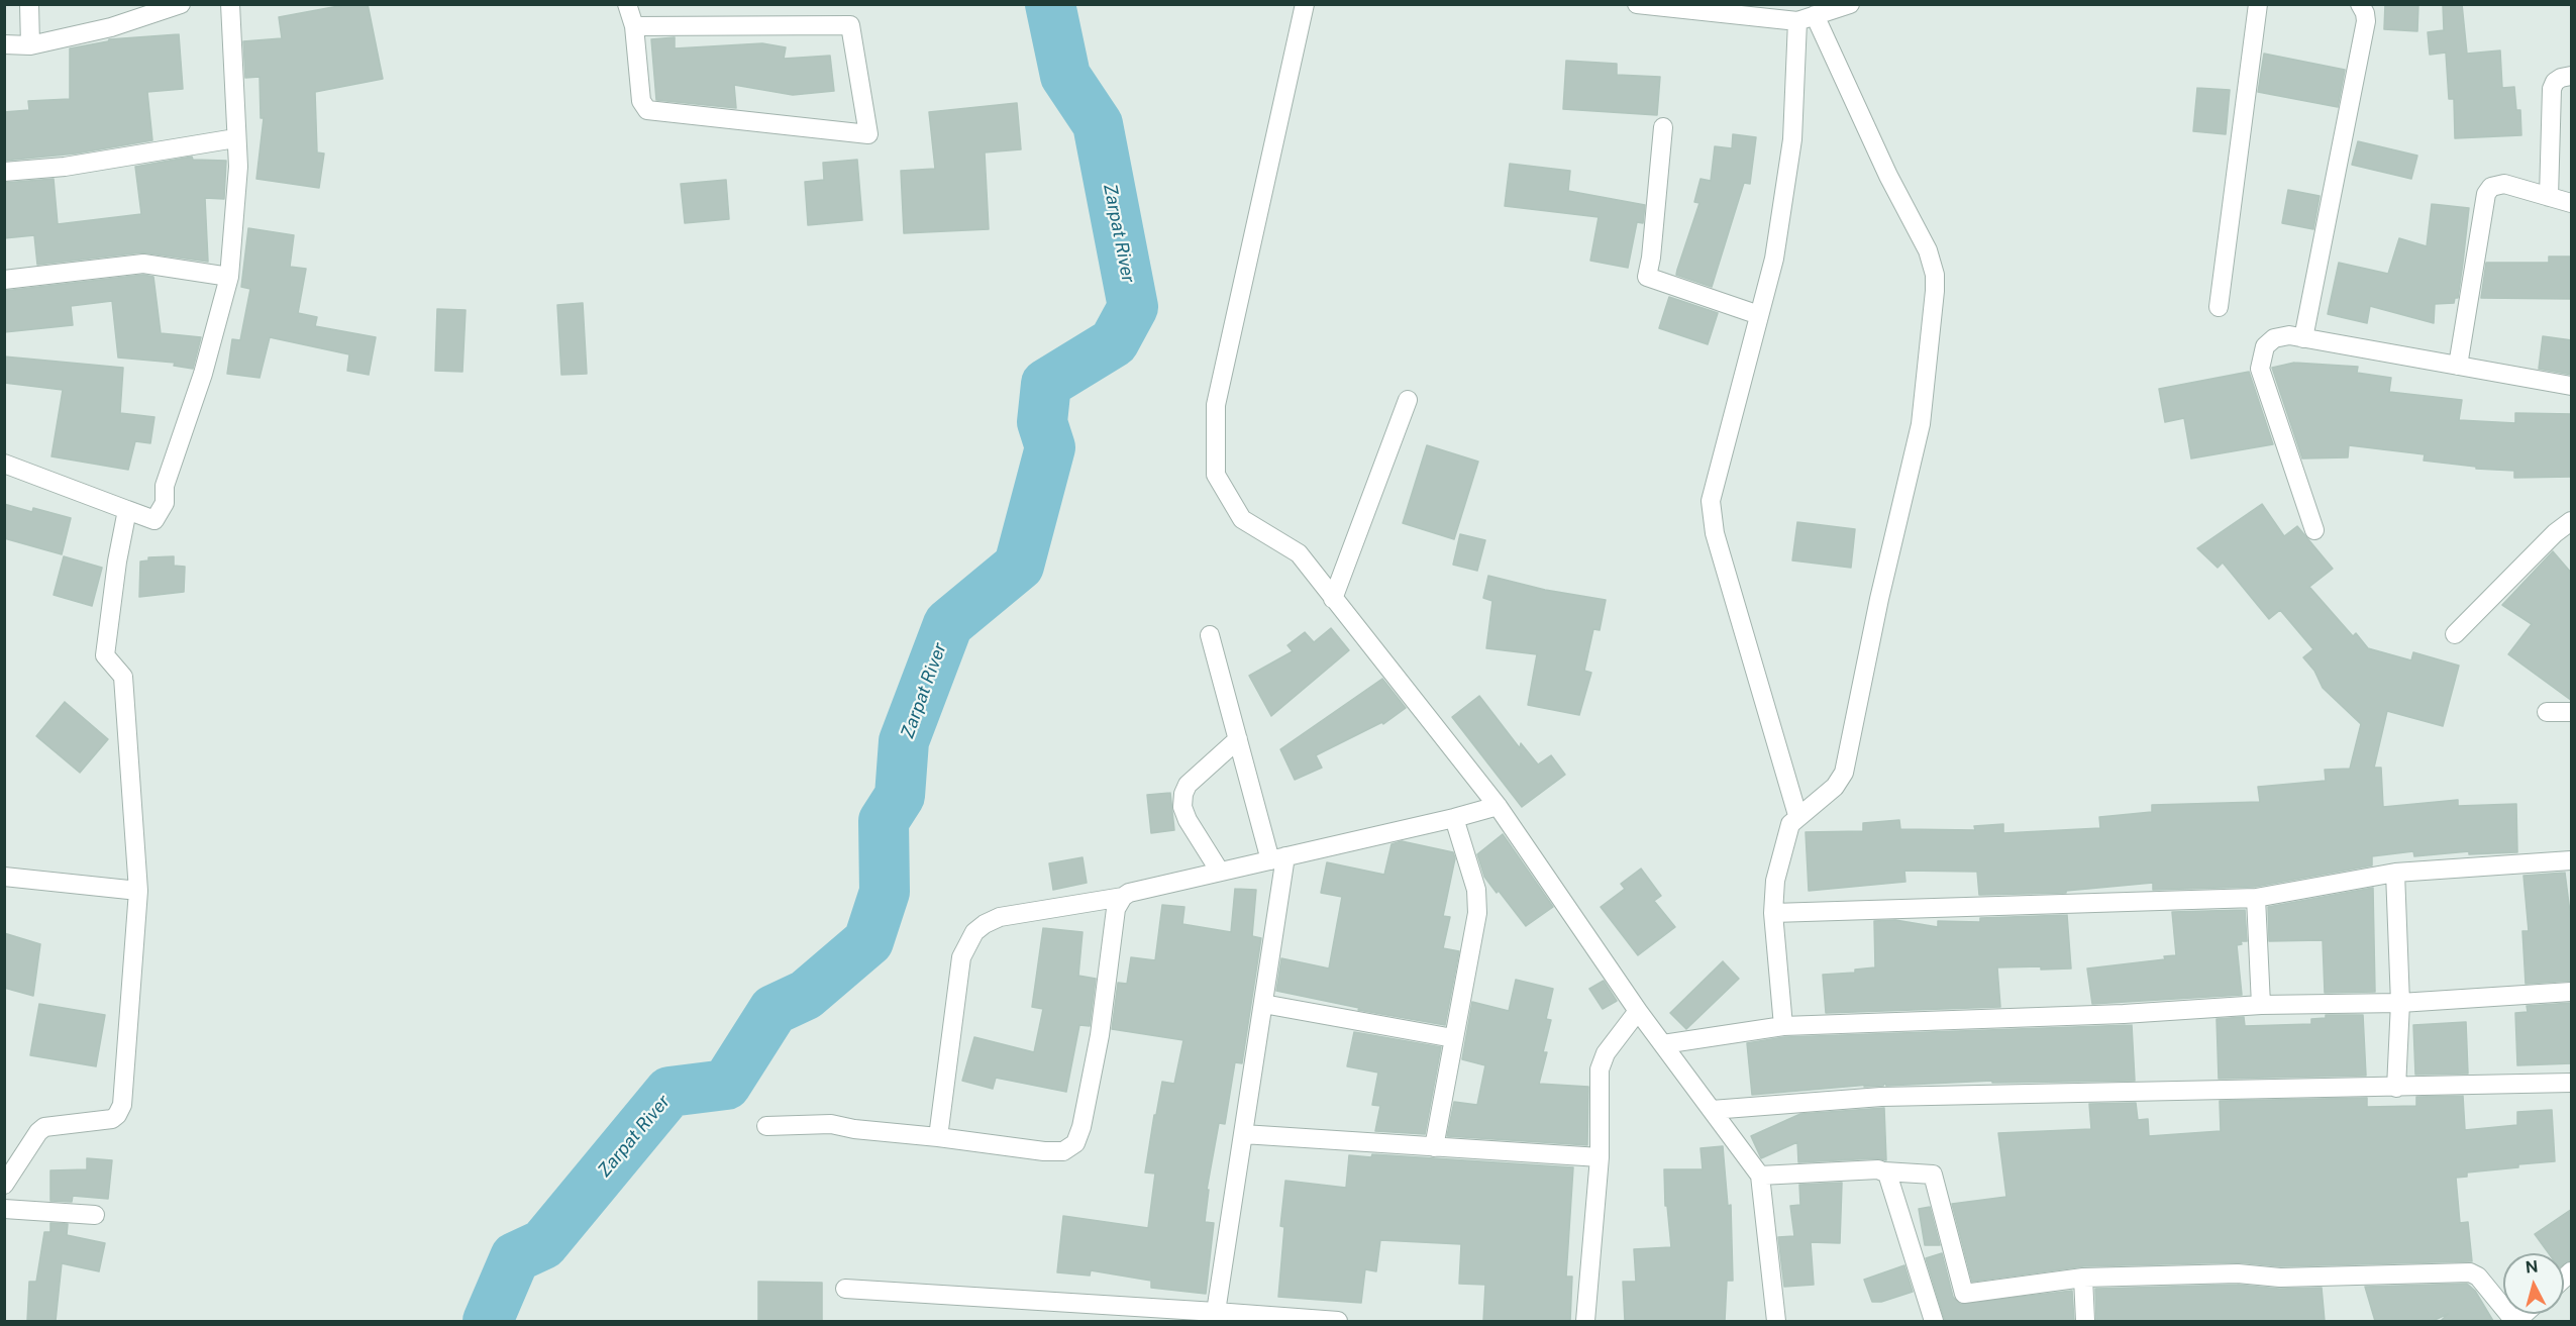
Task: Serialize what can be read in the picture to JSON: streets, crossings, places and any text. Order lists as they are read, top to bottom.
{
  "water": ["Zarpat River"],
  "north": "top"
}
